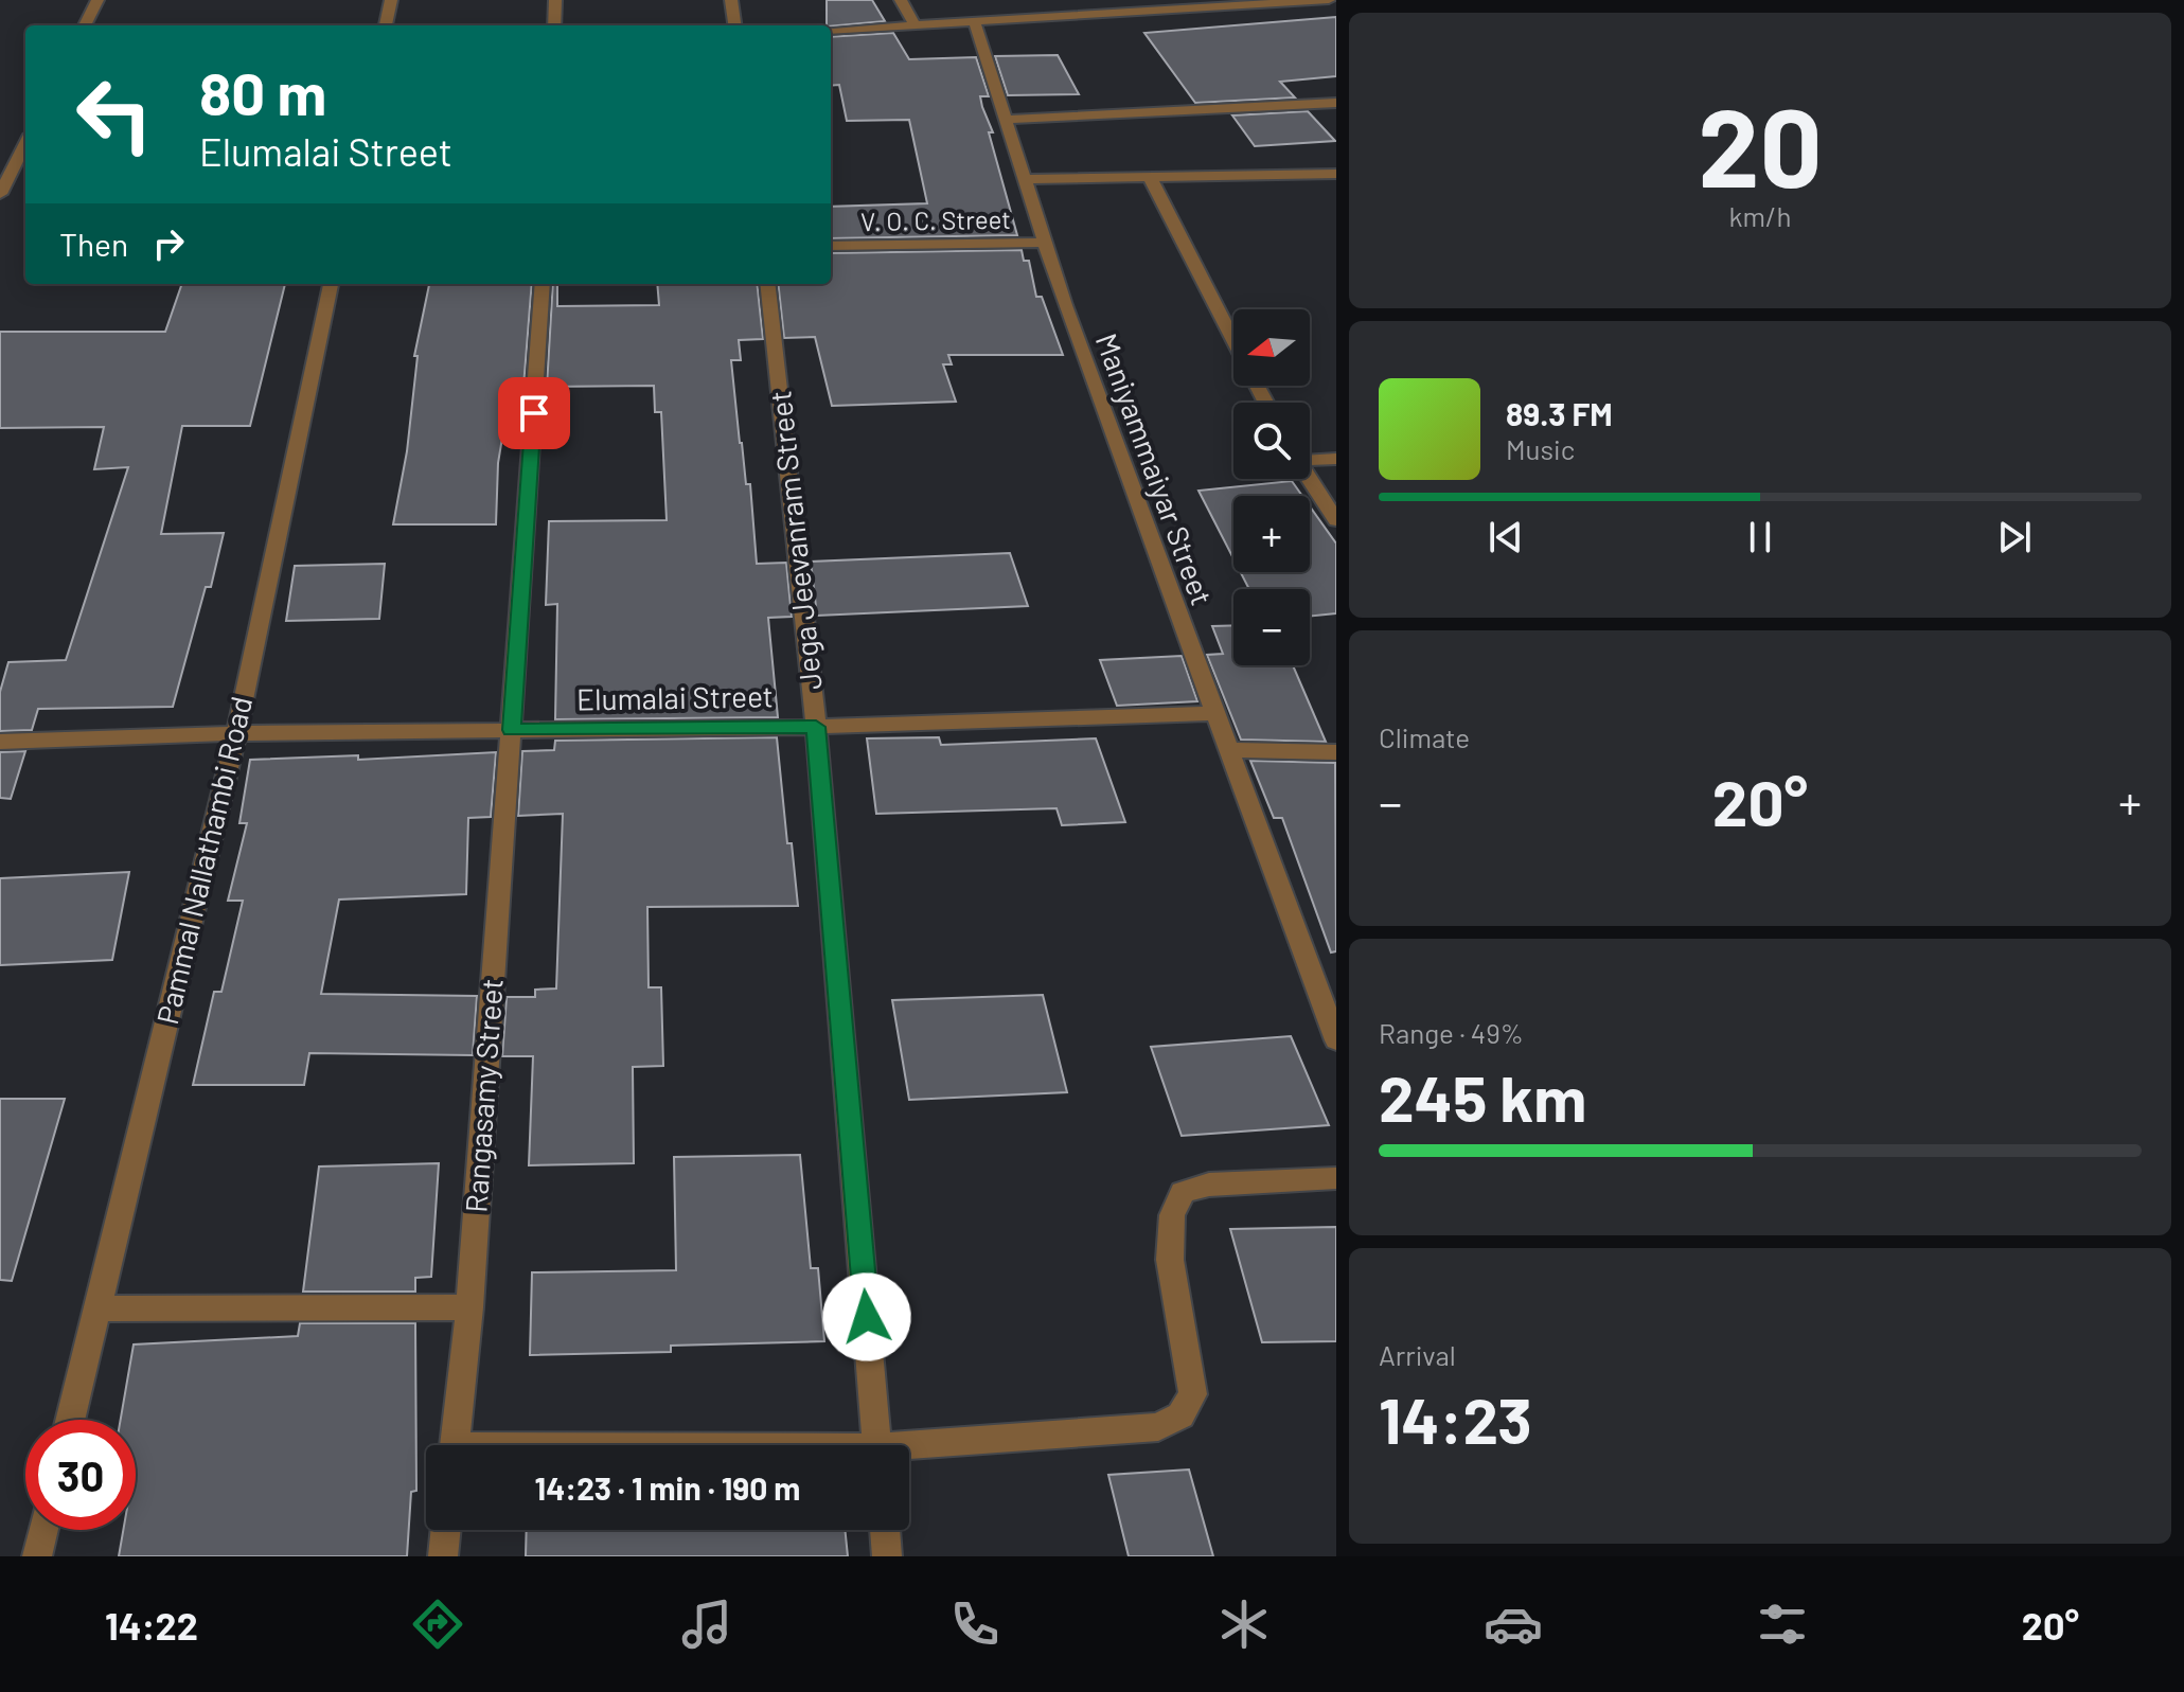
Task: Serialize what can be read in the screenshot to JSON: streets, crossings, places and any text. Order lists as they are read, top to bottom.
{
  "streets": {
    "street": [
      "V. O. C. Street",
      "Maniyammaiyar Street",
      "Jega Jeevanram Street",
      "Elumalai Street",
      "Pammal Nallathambi Road",
      "Rangasamy Street"
    ]
  },
  "crossings": [
    ["V. O. C. Street", "Maniyammaiyar Street"],
    ["Maniyammaiyar Street", "Elumalai Street"],
    ["Jega Jeevanram Street", "Elumalai Street"],
    ["Elumalai Street", "Pammal Nallathambi Road"],
    ["Elumalai Street", "Rangasamy Street"]
  ],
  "north": "left",
  "page": {
    "tile": [
      ["20", "km/h"],
      "Climate",
      ["Range · 49%", "245 km"],
      ["Arrival", "14:23"]
    ],
    "turn": ["80 m", "Elumalai Street"],
    "then": "Then",
    "map_buttons": ["+", "−"],
    "song": ["89.3 FM", "Music"],
    "heat": ["−", "20°", "+"],
    "limit": "30",
    "trip": "14:23 · 1 min · 190 m",
    "tabs": ["14:22", "20°"]
  }
}
